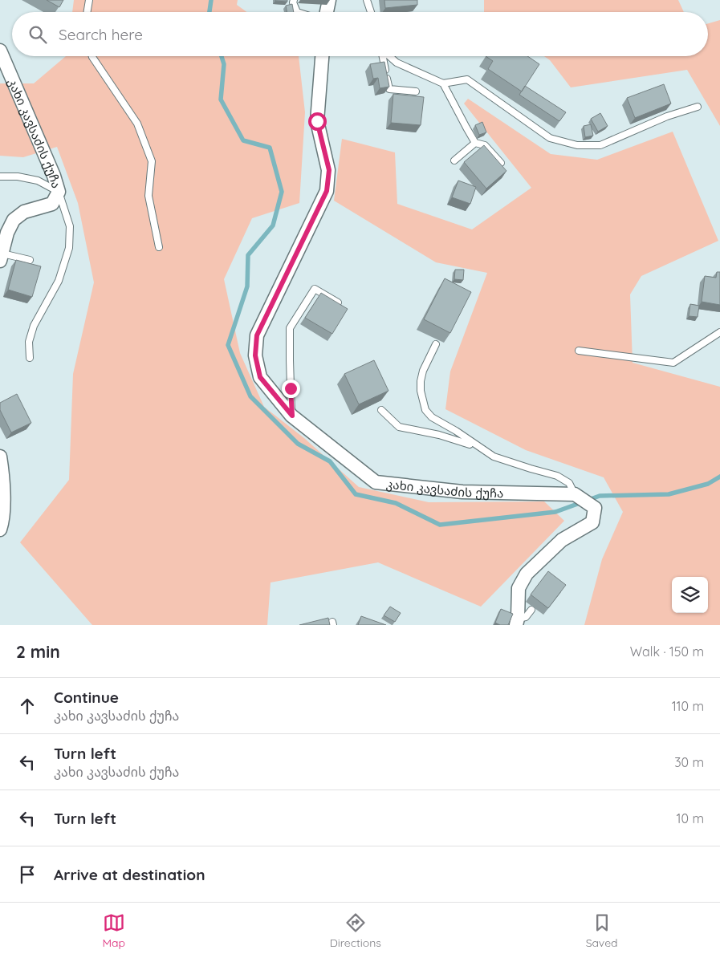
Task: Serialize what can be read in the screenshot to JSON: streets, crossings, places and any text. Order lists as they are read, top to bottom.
{
  "streets": {
    "street": ["კახი კავსაძის ქუჩა"]
  },
  "page": {
    "search": "Search here",
    "heading": ["2 min", "Walk · 150 m"],
    "list": [
      ["Continue", "კახი კავსაძის ქუჩა", "110 m"],
      ["Turn left", "კახი კავსაძის ქუჩა", "30 m"],
      ["Turn left", "10 m"],
      "Arrive at destination"
    ],
    "nav": ["Map", "Directions", "Saved"]
  }
}
